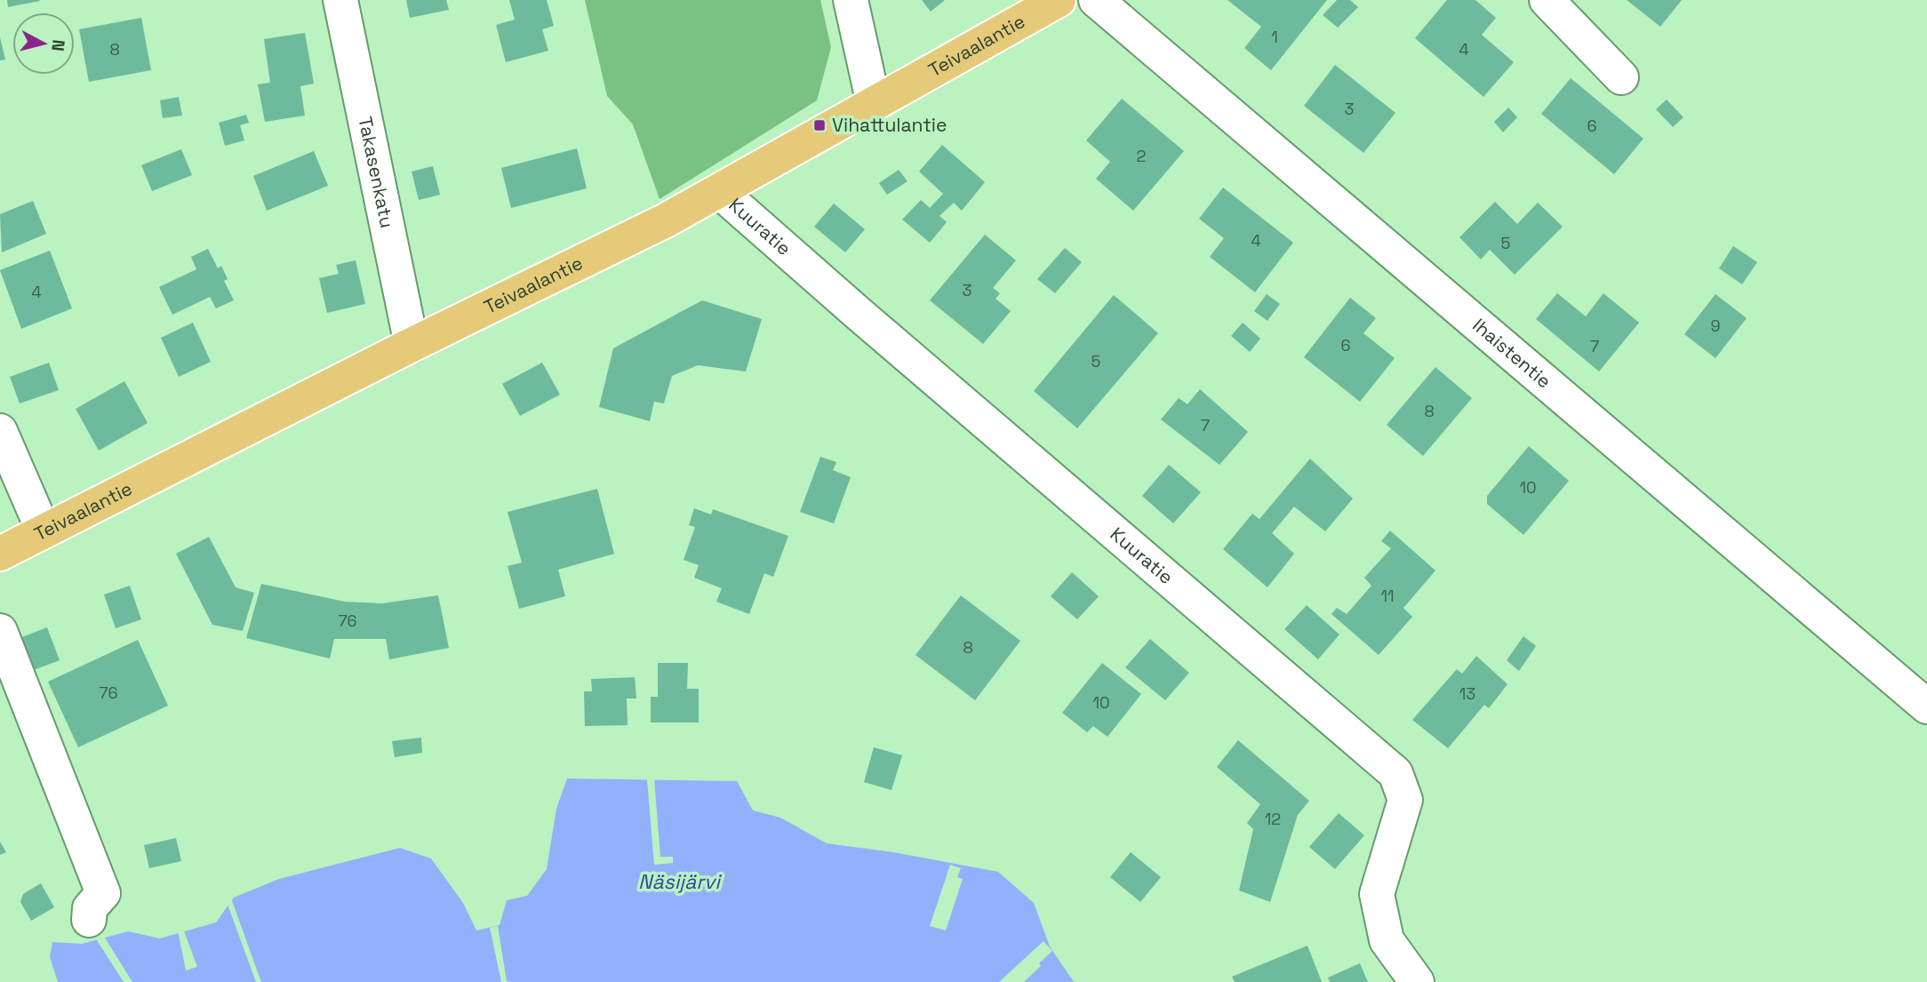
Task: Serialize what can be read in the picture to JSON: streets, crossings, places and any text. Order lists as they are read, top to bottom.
{
  "streets": {
    "main road": ["Teivaalantie"],
    "street": ["Takasenkatu", "Kuuratie", "Ihaistentie"]
  },
  "crossings": [
    ["Teivaalantie", "Takasenkatu"],
    ["Teivaalantie", "Kuuratie"]
  ],
  "water": ["Näsijärvi"],
  "places": {
    "transit": ["Vihattulantie"]
  },
  "house_numbers": [
    "1",
    "8",
    "4",
    "3",
    "6",
    "2",
    "4",
    "5",
    "3",
    "4",
    "9",
    "6",
    "7",
    "5",
    "8",
    "7",
    "10",
    "11",
    "76",
    "8",
    "76",
    "13",
    "10",
    "12"
  ],
  "north": "right"
}
